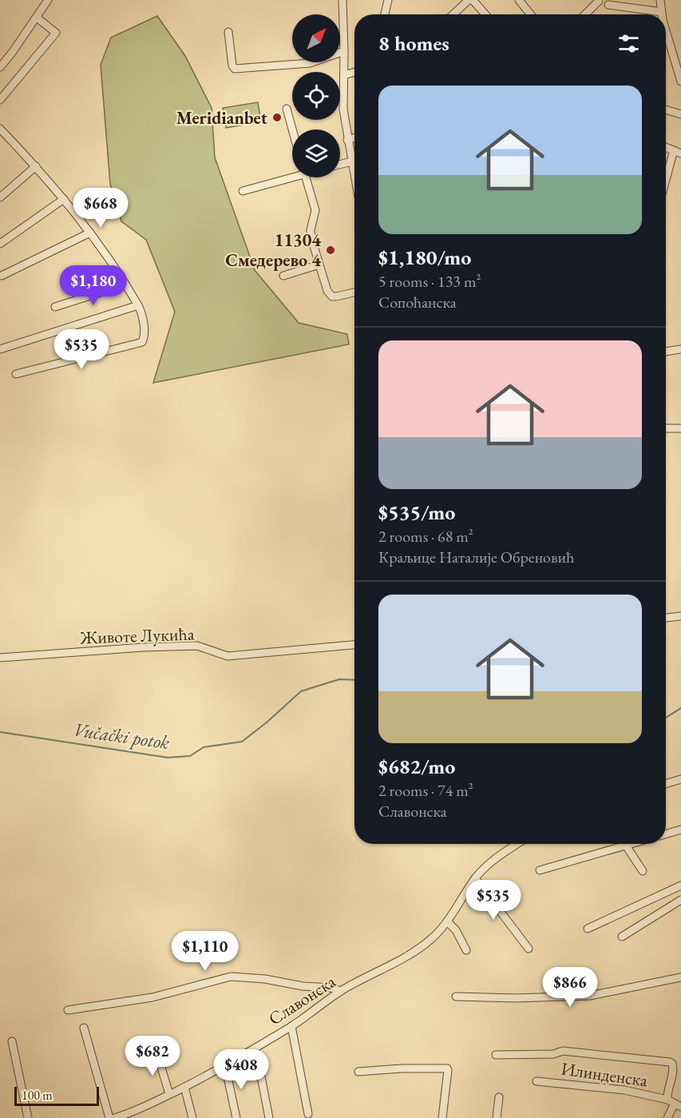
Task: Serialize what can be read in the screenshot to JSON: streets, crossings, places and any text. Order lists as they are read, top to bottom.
{
  "streets": {
    "street": ["Животе Лукића", "Славонска", "Илинденска"]
  },
  "water": ["Vučački potok"],
  "places": ["Meridianbet", "11304 Смедерево 4"],
  "scale_bar": "100 m",
  "north": "top right",
  "page": {
    "heading": "8 homes",
    "list": [
      {
        "name": "$1,180/mo",
        "note": "5 rooms · 133 m² · Сопоћанска"
      },
      {
        "name": "$535/mo",
        "note": "2 rooms · 68 m² · Краљице Наталије Обреновић"
      },
      {
        "name": "$682/mo",
        "note": "2 rooms · 74 m² · Славонска"
      }
    ],
    "price": [
      "$668",
      "$1,180",
      "$535",
      "$535",
      "$1,110",
      "$866",
      "$682",
      "$408"
    ],
    "scale": "100 m"
  }
}
